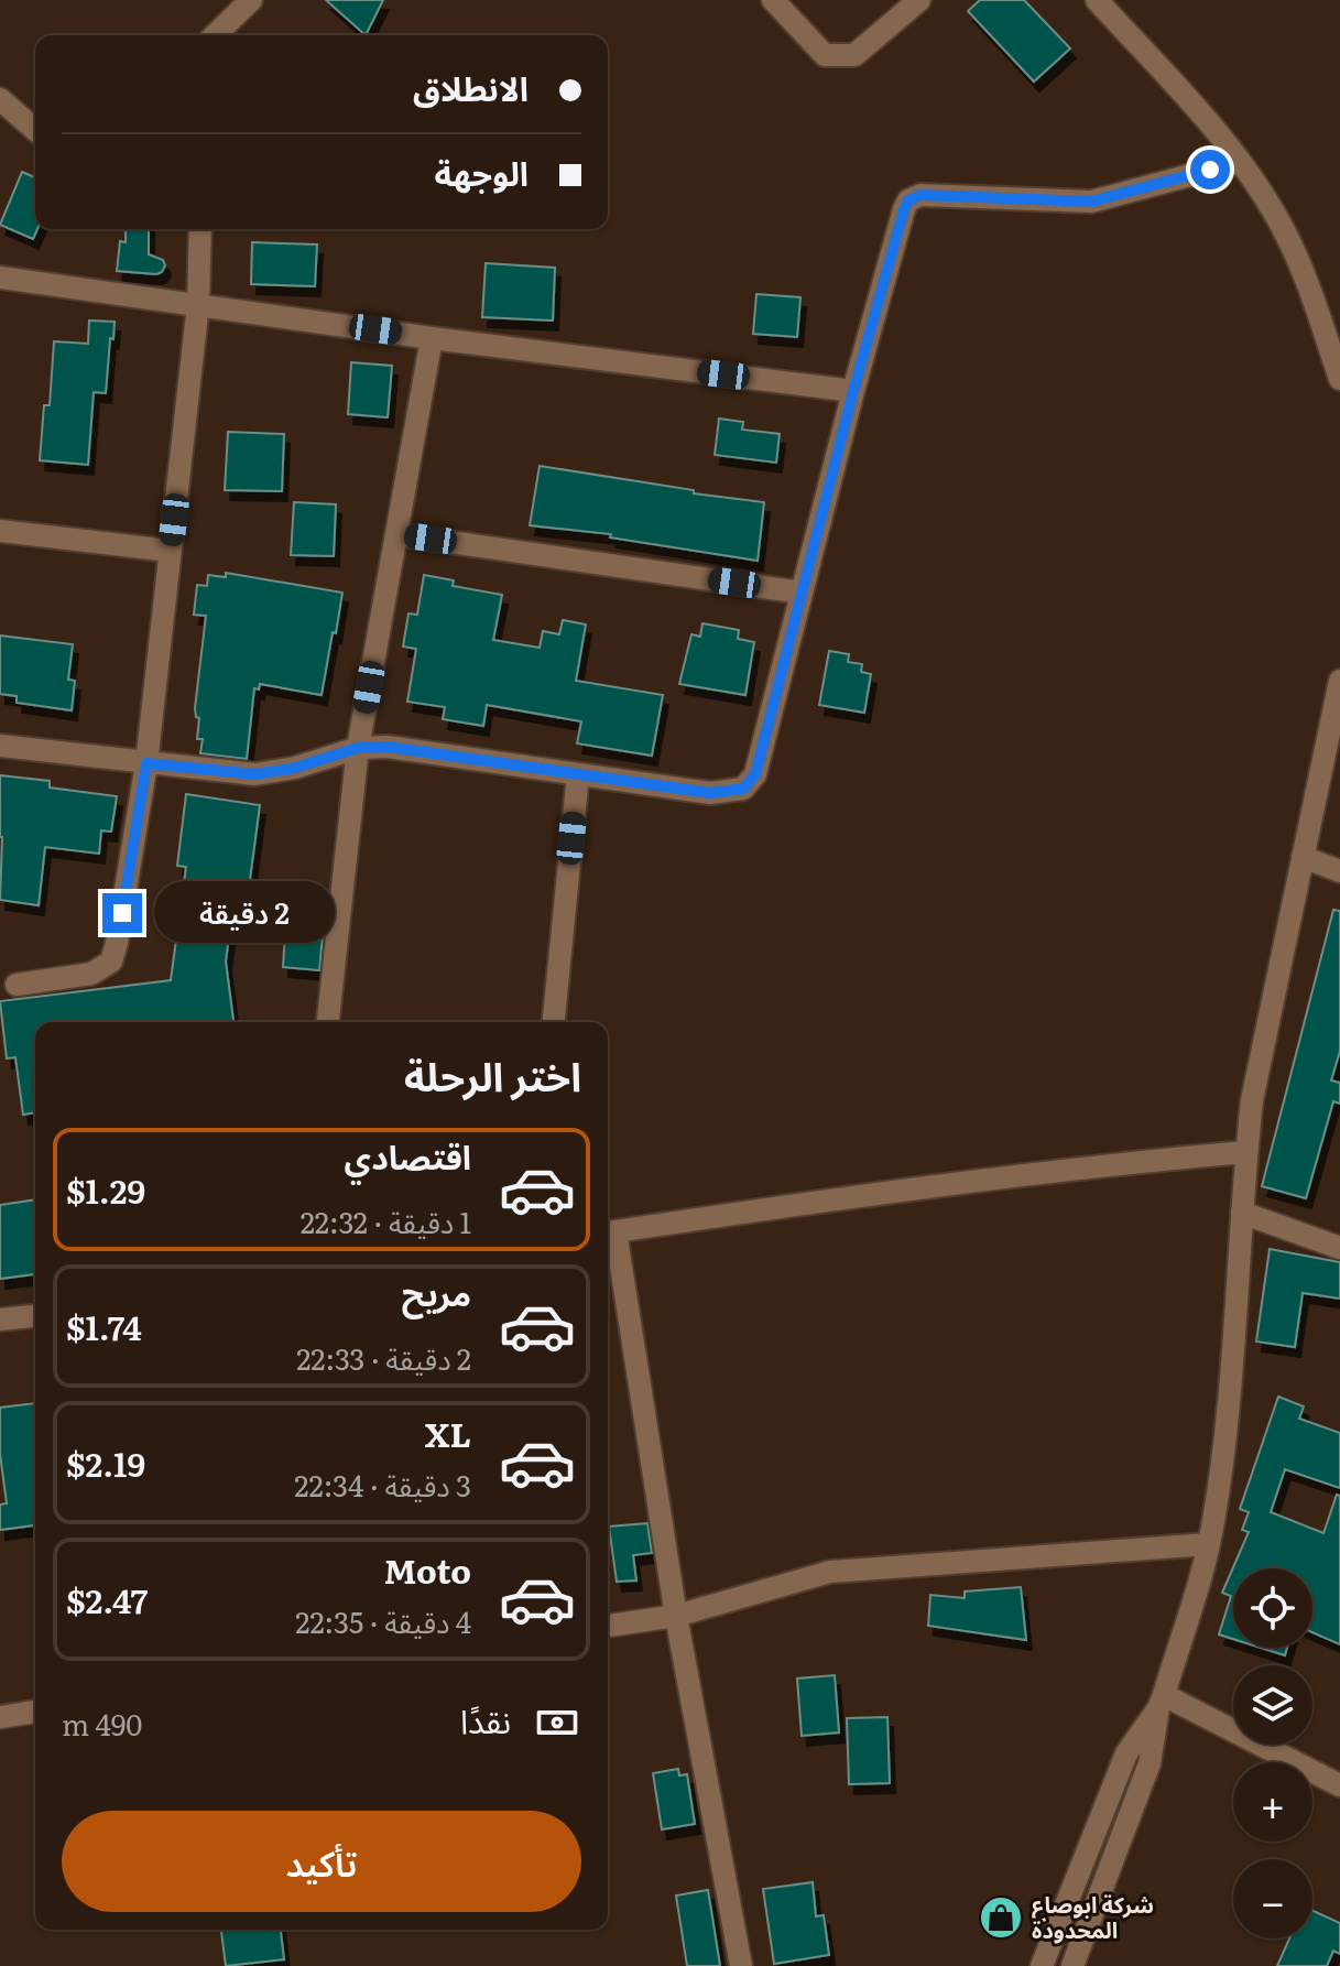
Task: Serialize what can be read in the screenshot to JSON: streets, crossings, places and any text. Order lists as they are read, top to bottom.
{
  "places": {
    "shop": ["شركة ابوصاع المحدودة"]
  },
  "page": {
    "banner": ["الانطلاق", "الوجهة"],
    "bubble": "2 دقيقة",
    "heading": "اختر الرحلة",
    "list": [
      {
        "name": "اقتصادي",
        "note": "1 دقيقة · 22:32",
        "value": "$1.29"
      },
      {
        "name": "مريح",
        "note": "2 دقيقة · 22:33",
        "value": "$1.74"
      },
      {
        "name": "XL",
        "note": "3 دقيقة · 22:34",
        "value": "$2.19"
      },
      {
        "name": "Moto",
        "note": "4 دقيقة · 22:35",
        "value": "$2.47"
      }
    ],
    "map_buttons": ["+", "−"],
    "pay": ["نقدًا", "490 m"],
    "buttons": "تأكيد"
  }
}
